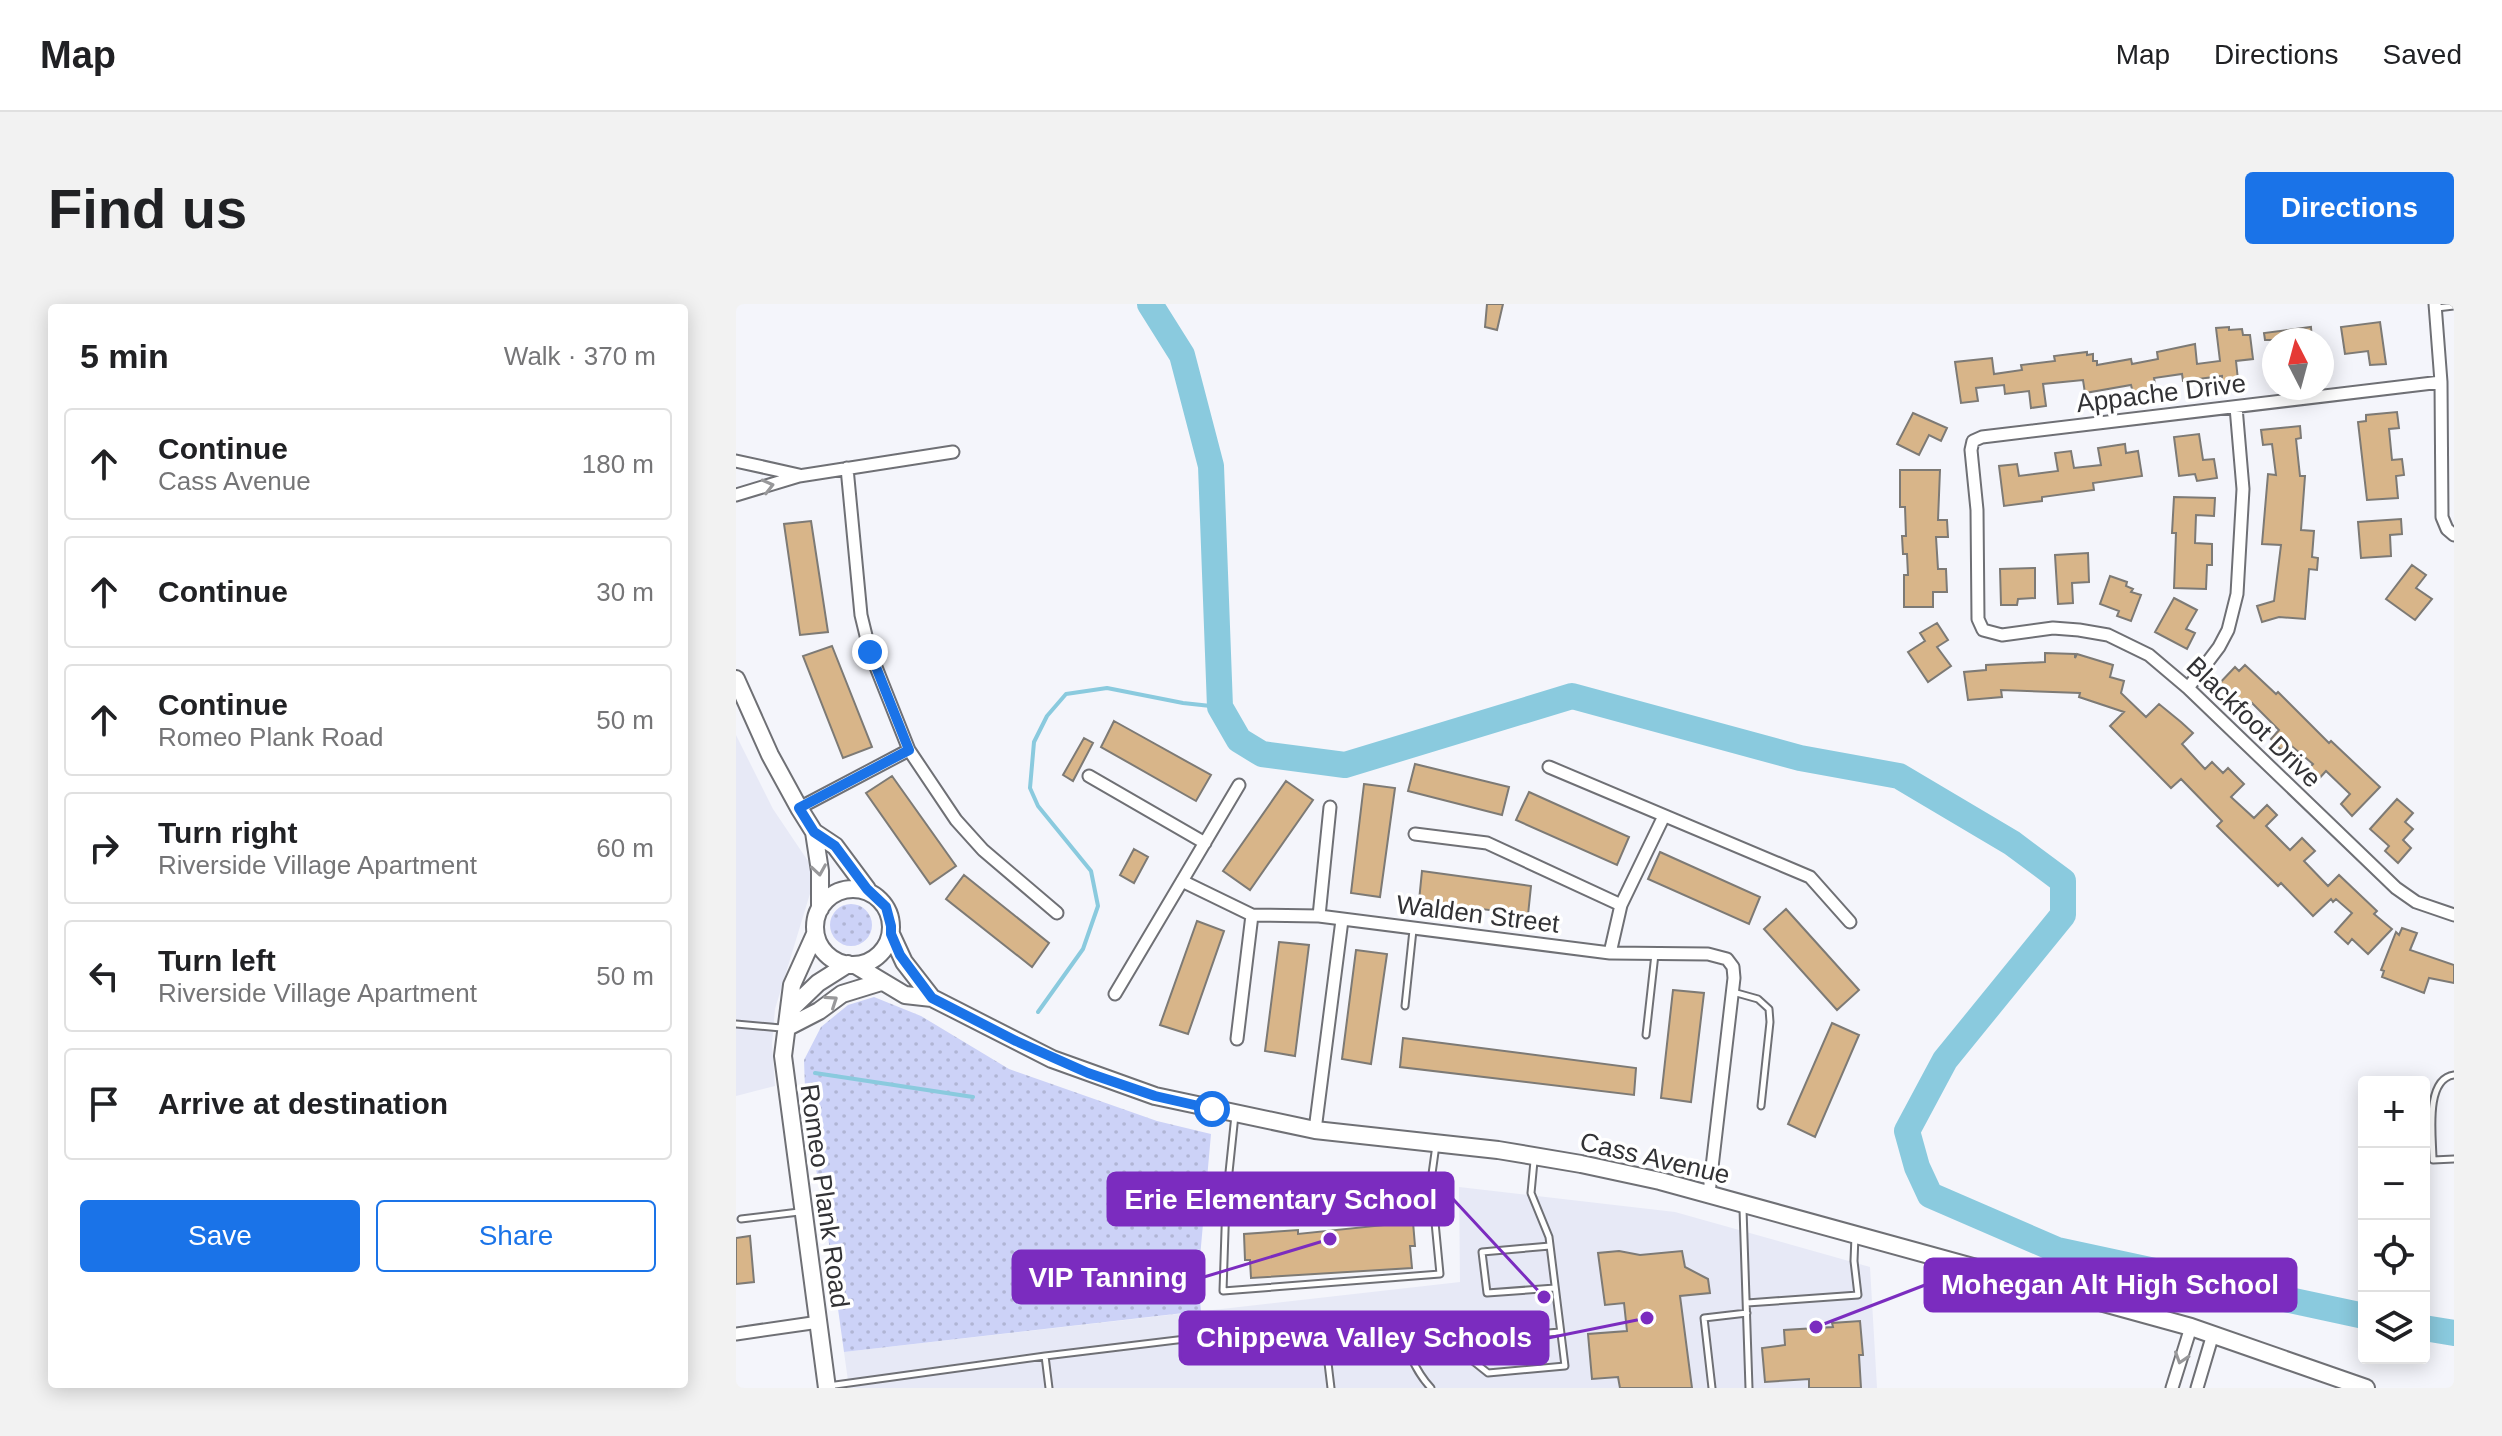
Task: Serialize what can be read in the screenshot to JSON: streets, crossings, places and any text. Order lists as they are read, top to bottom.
{
  "streets": {
    "main road": ["Cass Avenue", "Romeo Plank Road"],
    "street": ["Appache Drive", "Blackfoot Drive", "Walden Street"]
  },
  "crossings": [
    ["Appache Drive", "Blackfoot Drive"],
    ["Walden Street", "Cass Avenue"],
    ["Cass Avenue", "Romeo Plank Road"]
  ],
  "places": [
    "VIP Tanning",
    "Erie Elementary School",
    "Chippewa Valley Schools",
    "Mohegan Alt High School"
  ],
  "north": "top",
  "page": {
    "header": "Map",
    "nav": ["Map", "Directions", "Saved"],
    "buttons": [
      "Directions",
      ["Save", "Share"]
    ],
    "title": "Find us",
    "heading": ["5 min", "Walk · 370 m"],
    "list": [
      ["Continue", "Cass Avenue", "180 m"],
      ["Continue", "30 m"],
      ["Continue", "Romeo Plank Road", "50 m"],
      ["Turn right", "Riverside Village Apartment", "60 m"],
      ["Turn left", "Riverside Village Apartment", "50 m"],
      "Arrive at destination"
    ],
    "map_buttons": ["+", "−"]
  }
}
